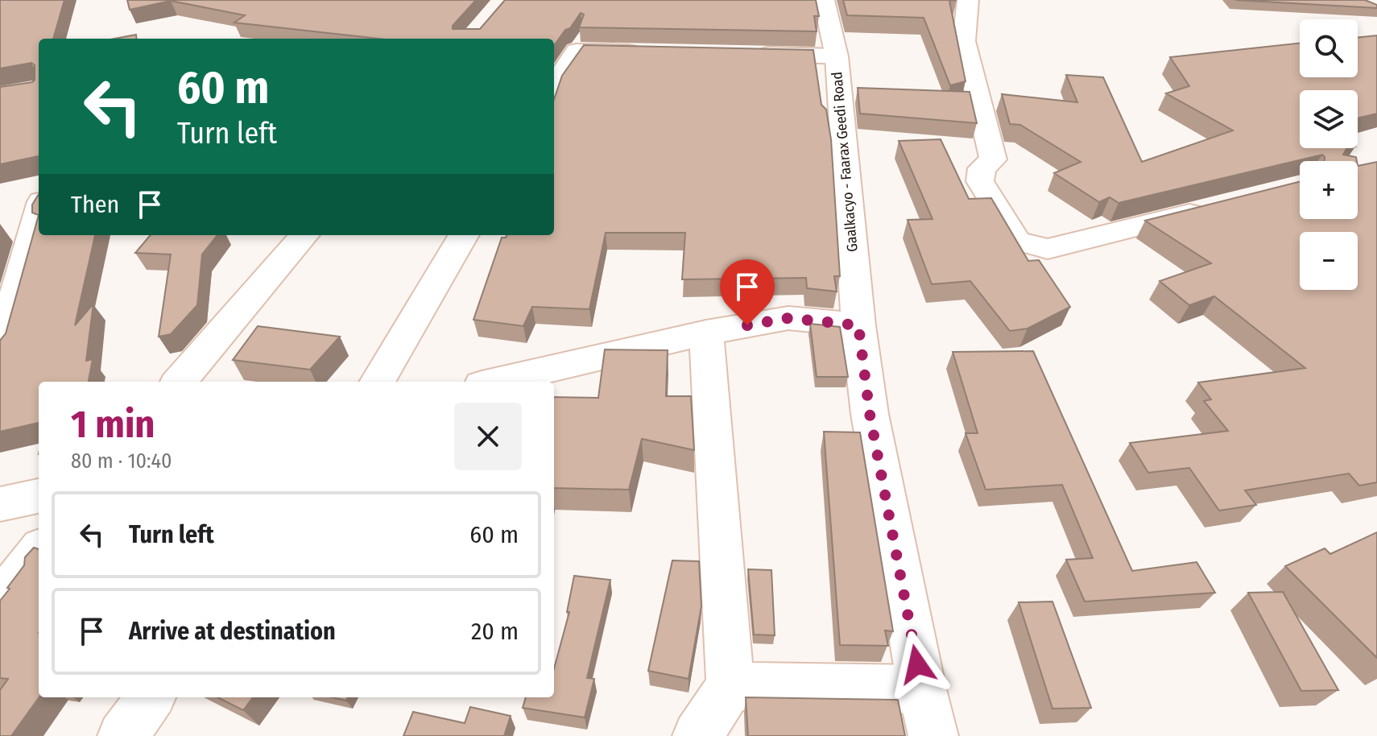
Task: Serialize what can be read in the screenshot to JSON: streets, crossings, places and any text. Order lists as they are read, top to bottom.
{
  "streets": {
    "street": ["Gaalkacyo - Faarax Geedi Road"]
  },
  "page": {
    "map_buttons": ["+", "−"],
    "turn": ["60 m", "Turn left"],
    "then": "Then",
    "heading": ["1 min", "80 m · 10:40"],
    "list": [
      {
        "name": "Turn left",
        "value": "60 m"
      },
      {
        "name": "Arrive at destination",
        "value": "20 m"
      }
    ]
  }
}
